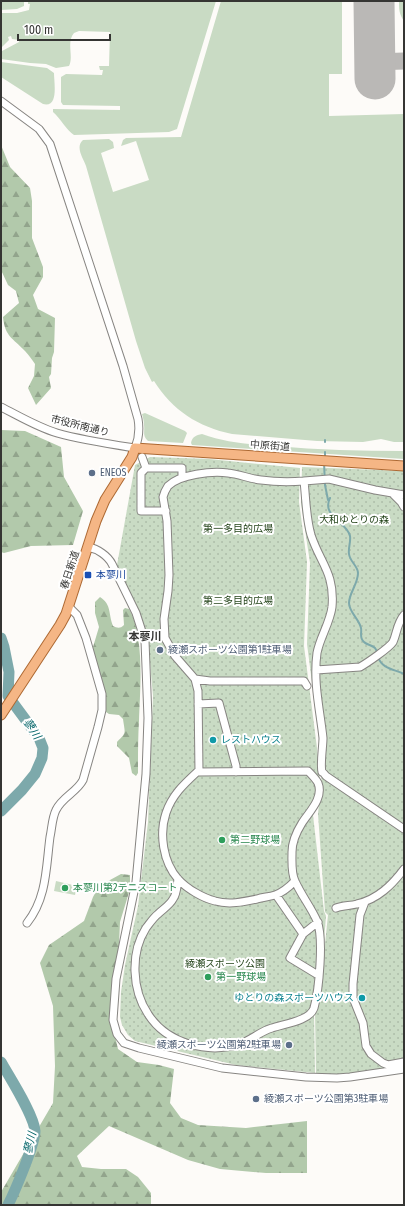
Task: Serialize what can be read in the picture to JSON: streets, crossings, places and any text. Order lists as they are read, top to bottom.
{
  "streets": {
    "main road": ["中原街道", "春日新道"],
    "street": ["市役所南通り"]
  },
  "crossings": [
    ["市役所南通り", "中原街道"],
    ["市役所南通り", "春日新道"],
    ["中原街道", "春日新道"]
  ],
  "districts": ["本蓼川"],
  "water": ["蓼川"],
  "parks": [
    "大和ゆとりの森",
    "第一多目的広場",
    "第二多目的広場",
    "綾瀬スポーツ公園"
  ],
  "places": {
    "other": [
      "ENEOS",
      "綾瀬スポーツ公園第1駐車場",
      "レストハウス",
      "第二野球場",
      "本蓼川第2テニスコート",
      "第一野球場",
      "ゆとりの森スポーツハウス",
      "綾瀬スポーツ公園第2駐車場",
      "綾瀬スポーツ公園第3駐車場"
    ],
    "transit": ["本蓼川"]
  },
  "scale_bar": "100 m"
}
